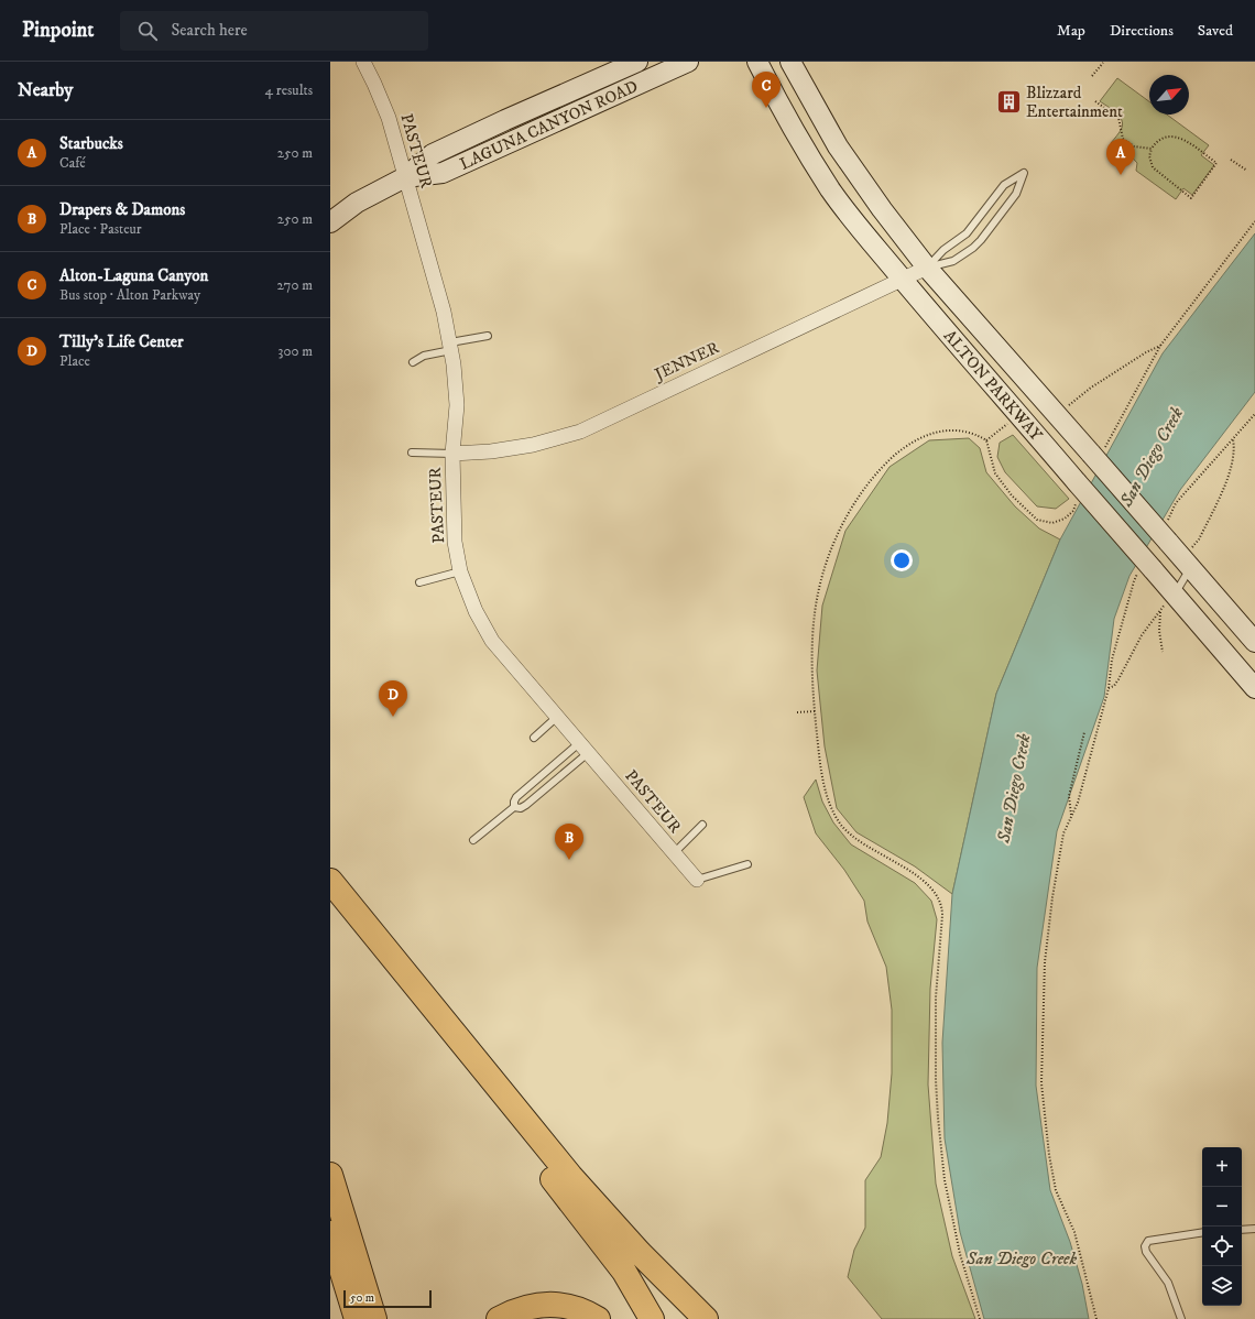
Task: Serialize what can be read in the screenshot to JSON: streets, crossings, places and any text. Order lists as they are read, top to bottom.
{
  "streets": {
    "main road": ["LAGUNA CANYON ROAD", "ALTON PARKWAY"],
    "street": ["PASTEUR", "JENNER"]
  },
  "crossings": [
    ["LAGUNA CANYON ROAD", "PASTEUR"],
    ["PASTEUR", "JENNER"],
    ["JENNER", "ALTON PARKWAY"]
  ],
  "water": ["San Diego Creek"],
  "places": {
    "building": ["Blizzard Entertainment"]
  },
  "scale_bar": "50 m",
  "north": "top right",
  "page": {
    "header": "Pinpoint",
    "search": "Search here",
    "nav": ["Map", "Directions", "Saved"],
    "heading": ["Nearby", "4 results"],
    "pins": [
      "C",
      "A",
      "D",
      "B"
    ],
    "list": [
      {
        "mark": "A",
        "name": "Starbucks",
        "note": "Café",
        "value": "250 m"
      },
      {
        "mark": "B",
        "name": "Drapers & Damons",
        "note": "Place · Pasteur",
        "value": "250 m"
      },
      {
        "mark": "C",
        "name": "Alton-Laguna Canyon",
        "note": "Bus stop · Alton Parkway",
        "value": "270 m"
      },
      {
        "mark": "D",
        "name": "Tilly's Life Center",
        "note": "Place",
        "value": "300 m"
      }
    ],
    "map_buttons": ["+", "−"],
    "scale": "50 m"
  }
}
